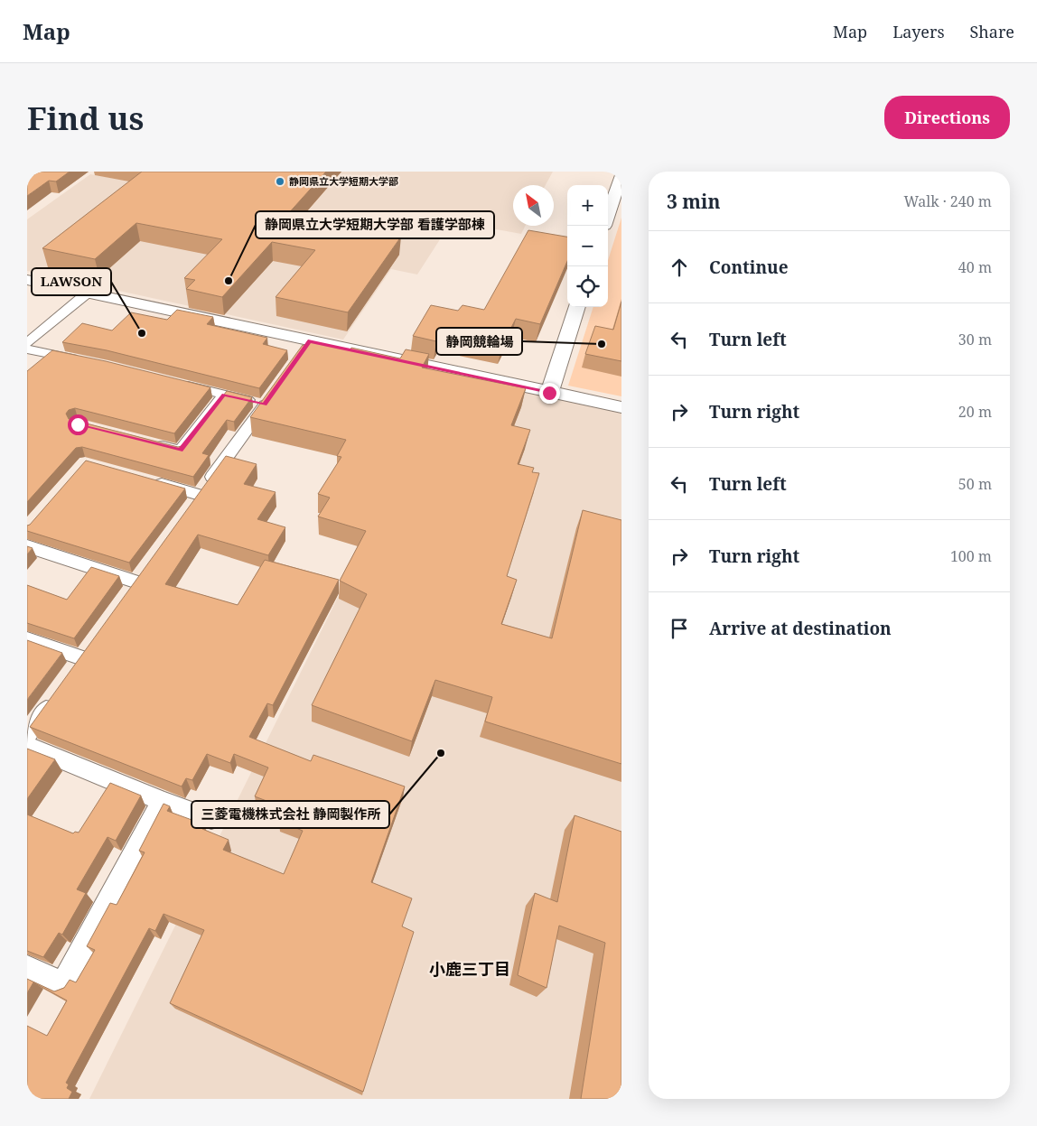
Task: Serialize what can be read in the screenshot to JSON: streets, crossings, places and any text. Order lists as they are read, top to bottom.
{
  "districts": ["小鹿三丁目"],
  "places": [
    "静岡県立大学短期大学部",
    "静岡県立大学短期大学部 看護学部棟",
    "LAWSON",
    "静岡競輪場",
    "三菱電機株式会社 静岡製作所"
  ],
  "north": "top left",
  "page": {
    "header": "Map",
    "nav": ["Map", "Layers", "Share"],
    "buttons": "Directions",
    "title": "Find us",
    "heading": ["3 min", "Walk · 240 m"],
    "map_buttons": ["+", "−"],
    "list": [
      ["Continue", "40 m"],
      ["Turn left", "30 m"],
      ["Turn right", "20 m"],
      ["Turn left", "50 m"],
      ["Turn right", "100 m"],
      "Arrive at destination"
    ]
  }
}
